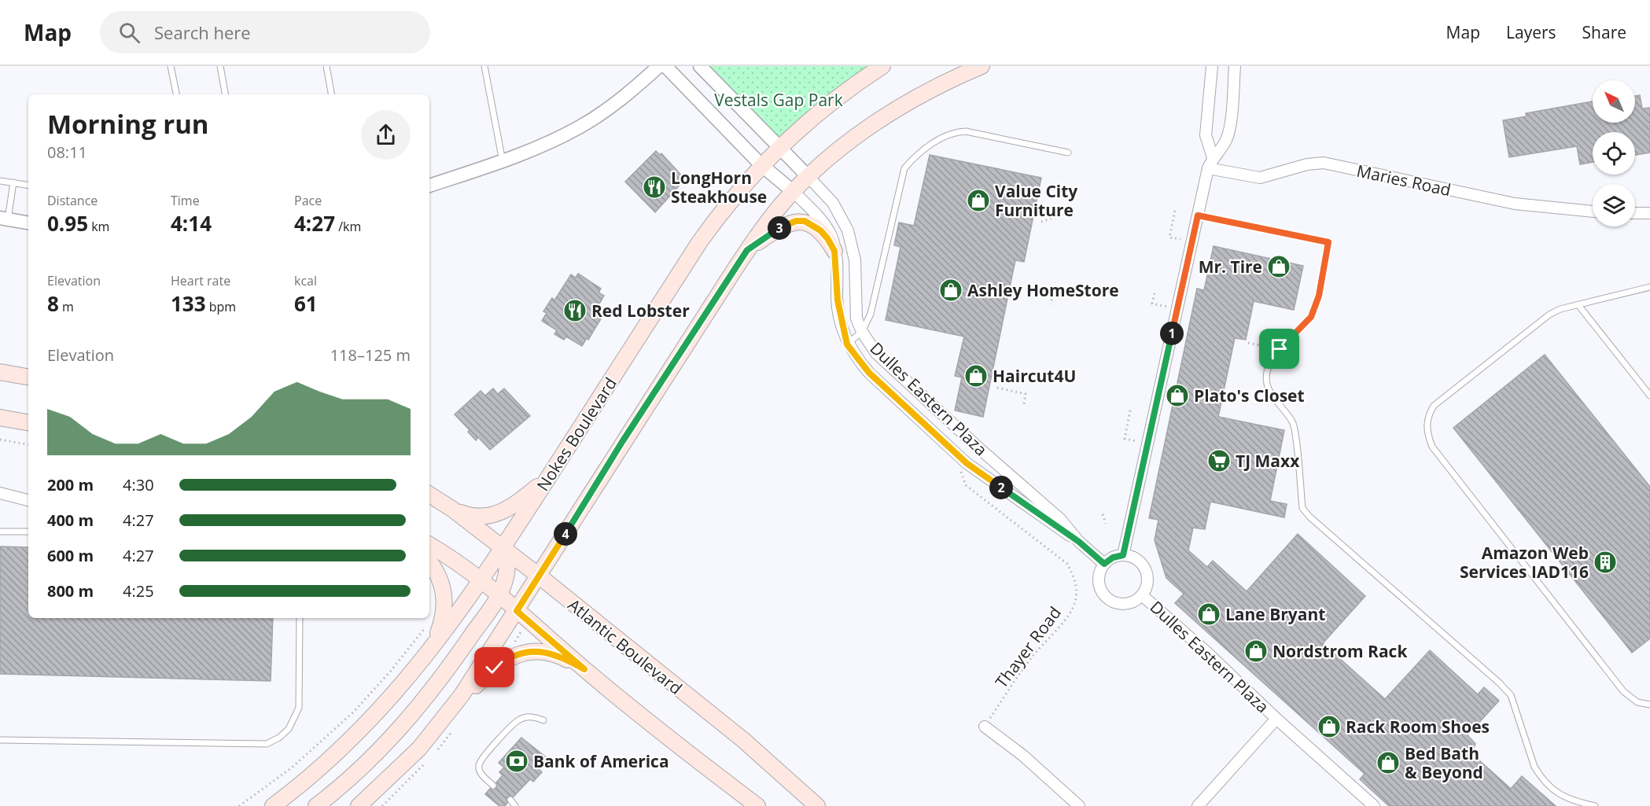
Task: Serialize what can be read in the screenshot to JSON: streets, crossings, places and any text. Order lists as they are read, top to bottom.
{
  "streets": {
    "main road": ["Nokes Boulevard", "Atlantic Boulevard"],
    "street": ["Maries Road", "Dulles Eastern Plaza"],
    "path": ["Thayer Road"]
  },
  "crossings": [
    ["Dulles Eastern Plaza", "Thayer Road"],
    ["Nokes Boulevard", "Atlantic Boulevard"]
  ],
  "parks": ["Vestals Gap Park"],
  "places": {
    "restaurant": ["LongHorn Steakhouse", "Red Lobster"],
    "shop": [
      "Value City Furniture",
      "Mr. Tire",
      "Ashley HomeStore",
      "Haircut4U",
      "Plato's Closet",
      "Lane Bryant",
      "Nordstrom Rack",
      "Rack Room Shoes",
      "Bed Bath & Beyond"
    ],
    "supermarket": ["TJ Maxx"],
    "building": ["Amazon Web Services IAD116"],
    "bank": ["Bank of America"]
  },
  "north": "top left",
  "page": {
    "header": "Map",
    "search": "Search here",
    "nav": ["Map", "Layers", "Share"],
    "heading": ["Morning run", "08:11"],
    "stats": [
      ["Distance", "0.95 km"],
      ["Time", "4:14"],
      ["Pace", "4:27 /km"],
      ["Elevation", "8 m"],
      ["Heart rate", "133 bpm"],
      ["kcal", "61"]
    ],
    "pins": [
      "3",
      "1",
      "2",
      "4"
    ],
    "chart": ["Elevation", "118–125 m"],
    "list": [
      {
        "name": "200 m",
        "note": "4:30"
      },
      {
        "name": "400 m",
        "note": "4:27"
      },
      {
        "name": "600 m",
        "note": "4:27"
      },
      {
        "name": "800 m",
        "note": "4:25"
      }
    ]
  }
}
